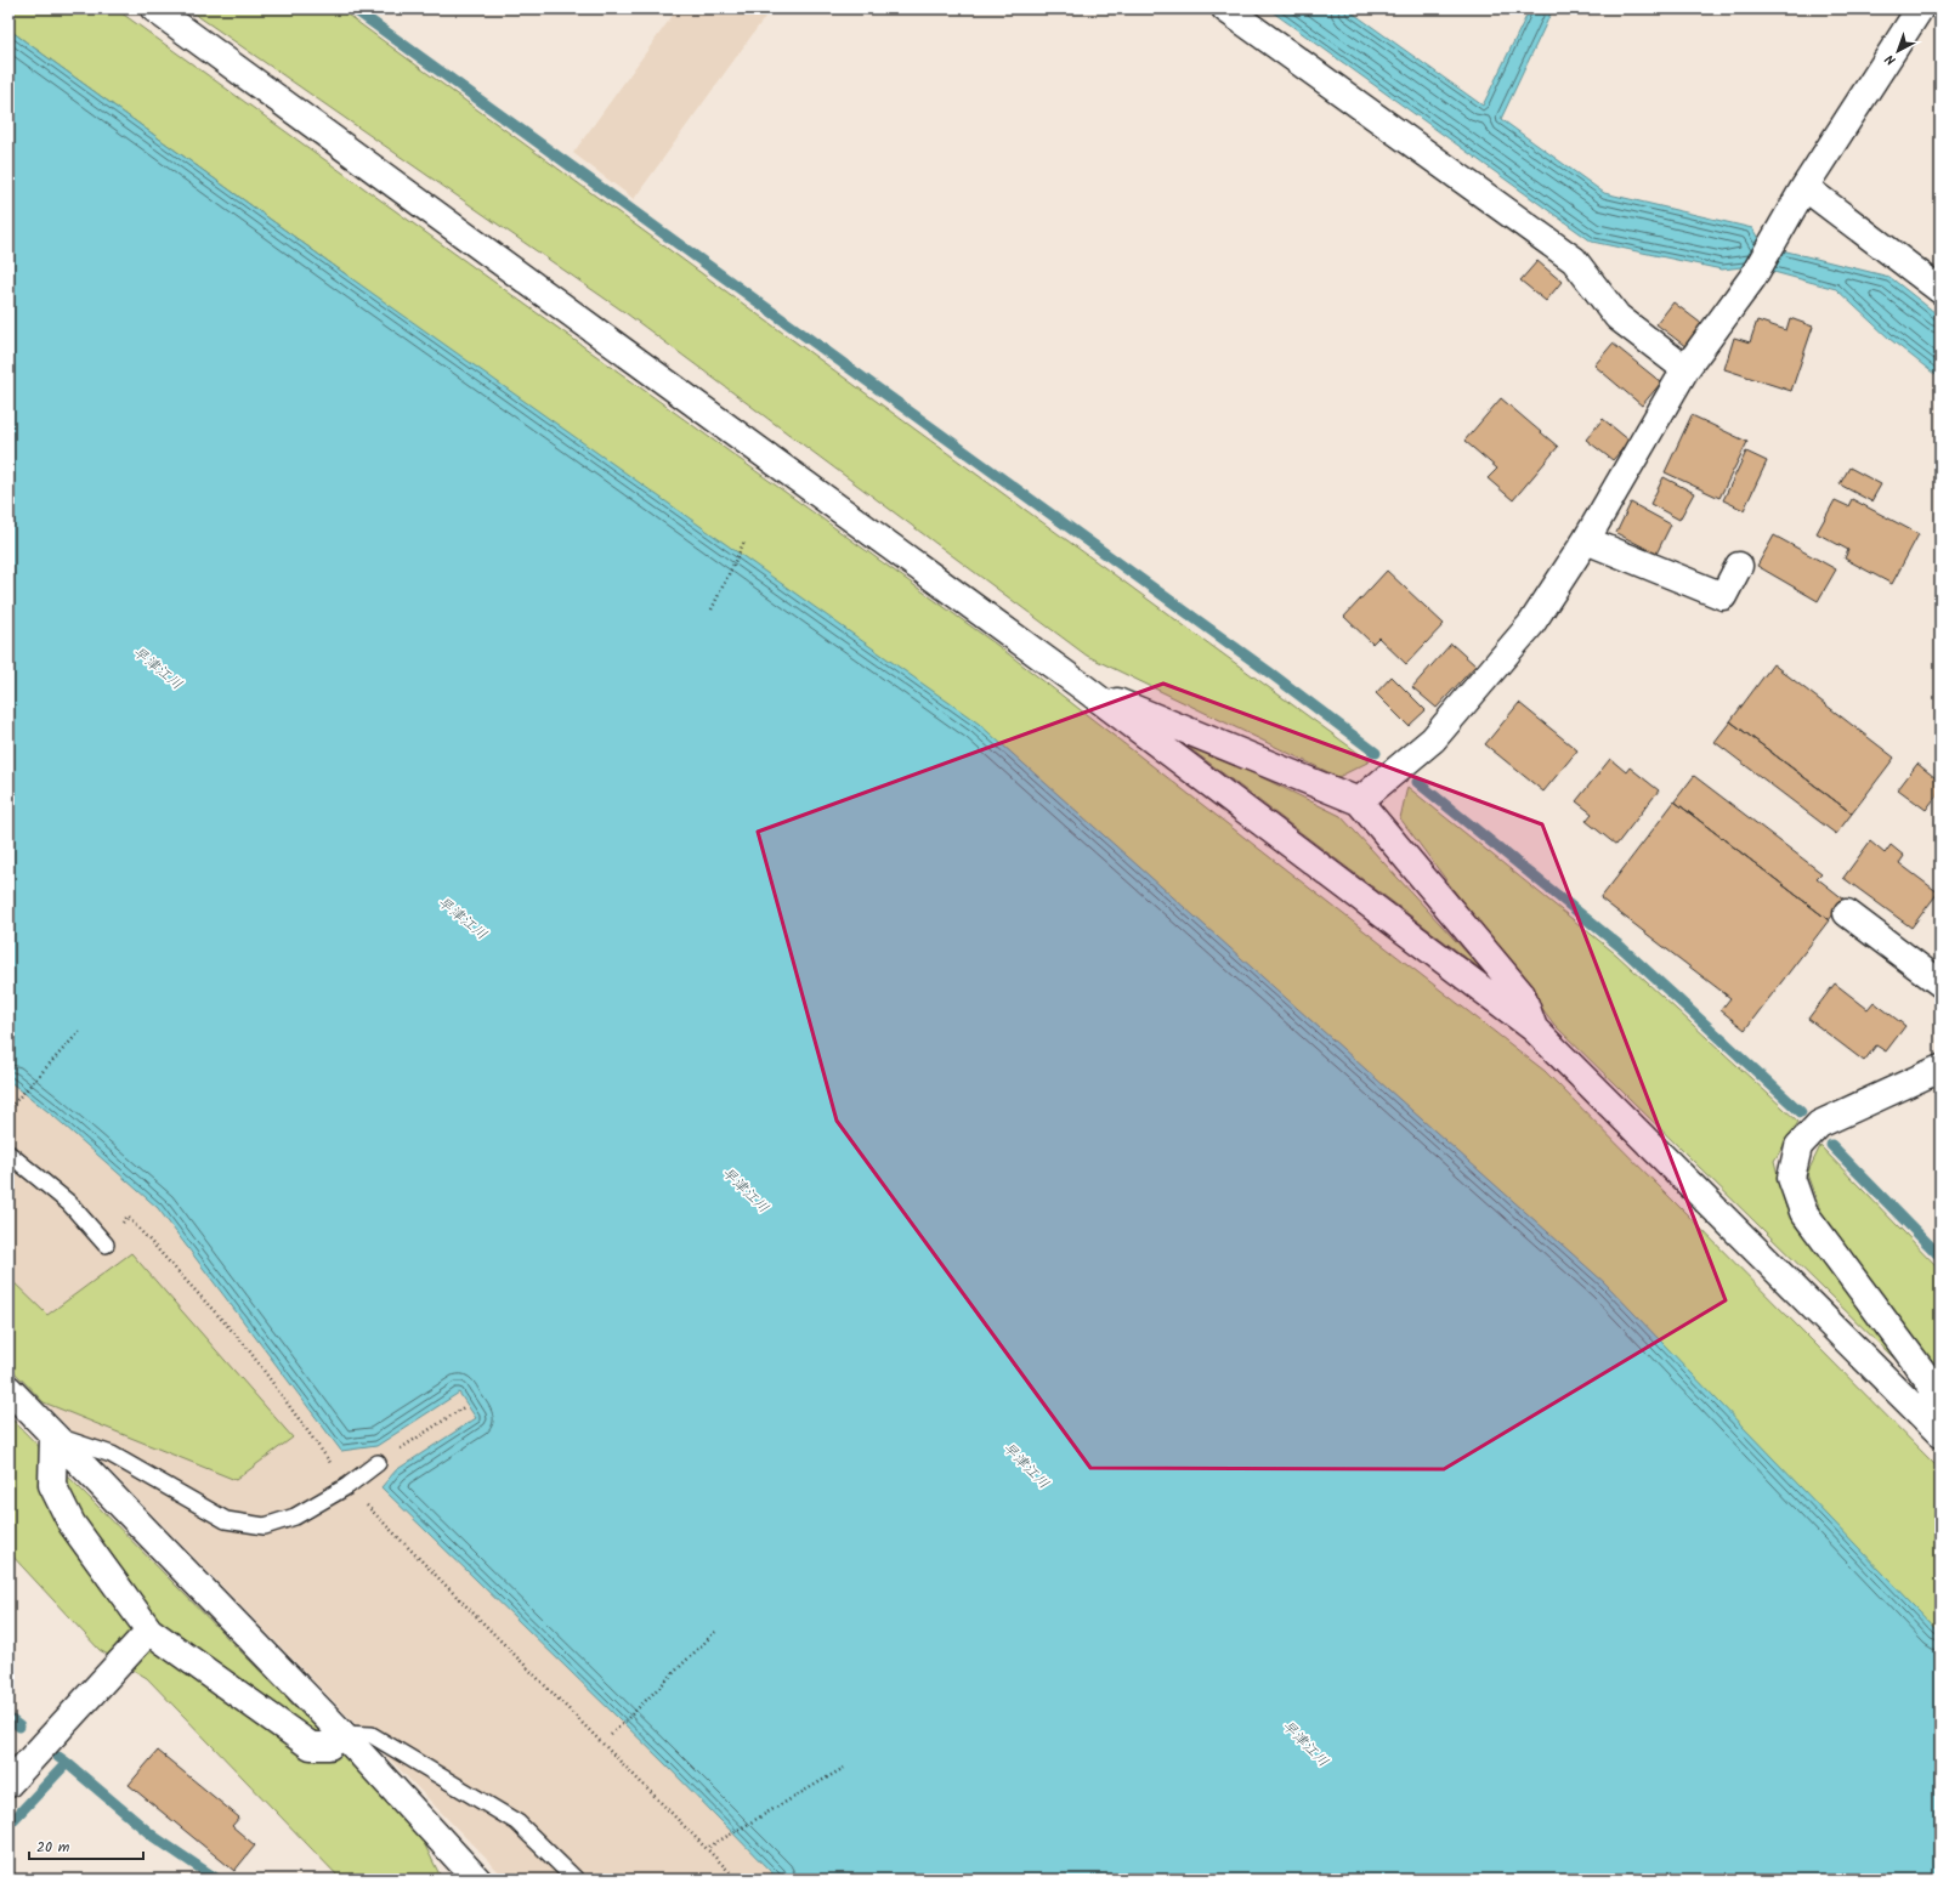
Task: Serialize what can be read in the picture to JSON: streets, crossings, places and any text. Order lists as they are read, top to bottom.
{
  "water": ["早津江川"],
  "scale_bar": "20 m",
  "north": "bottom left"
}
